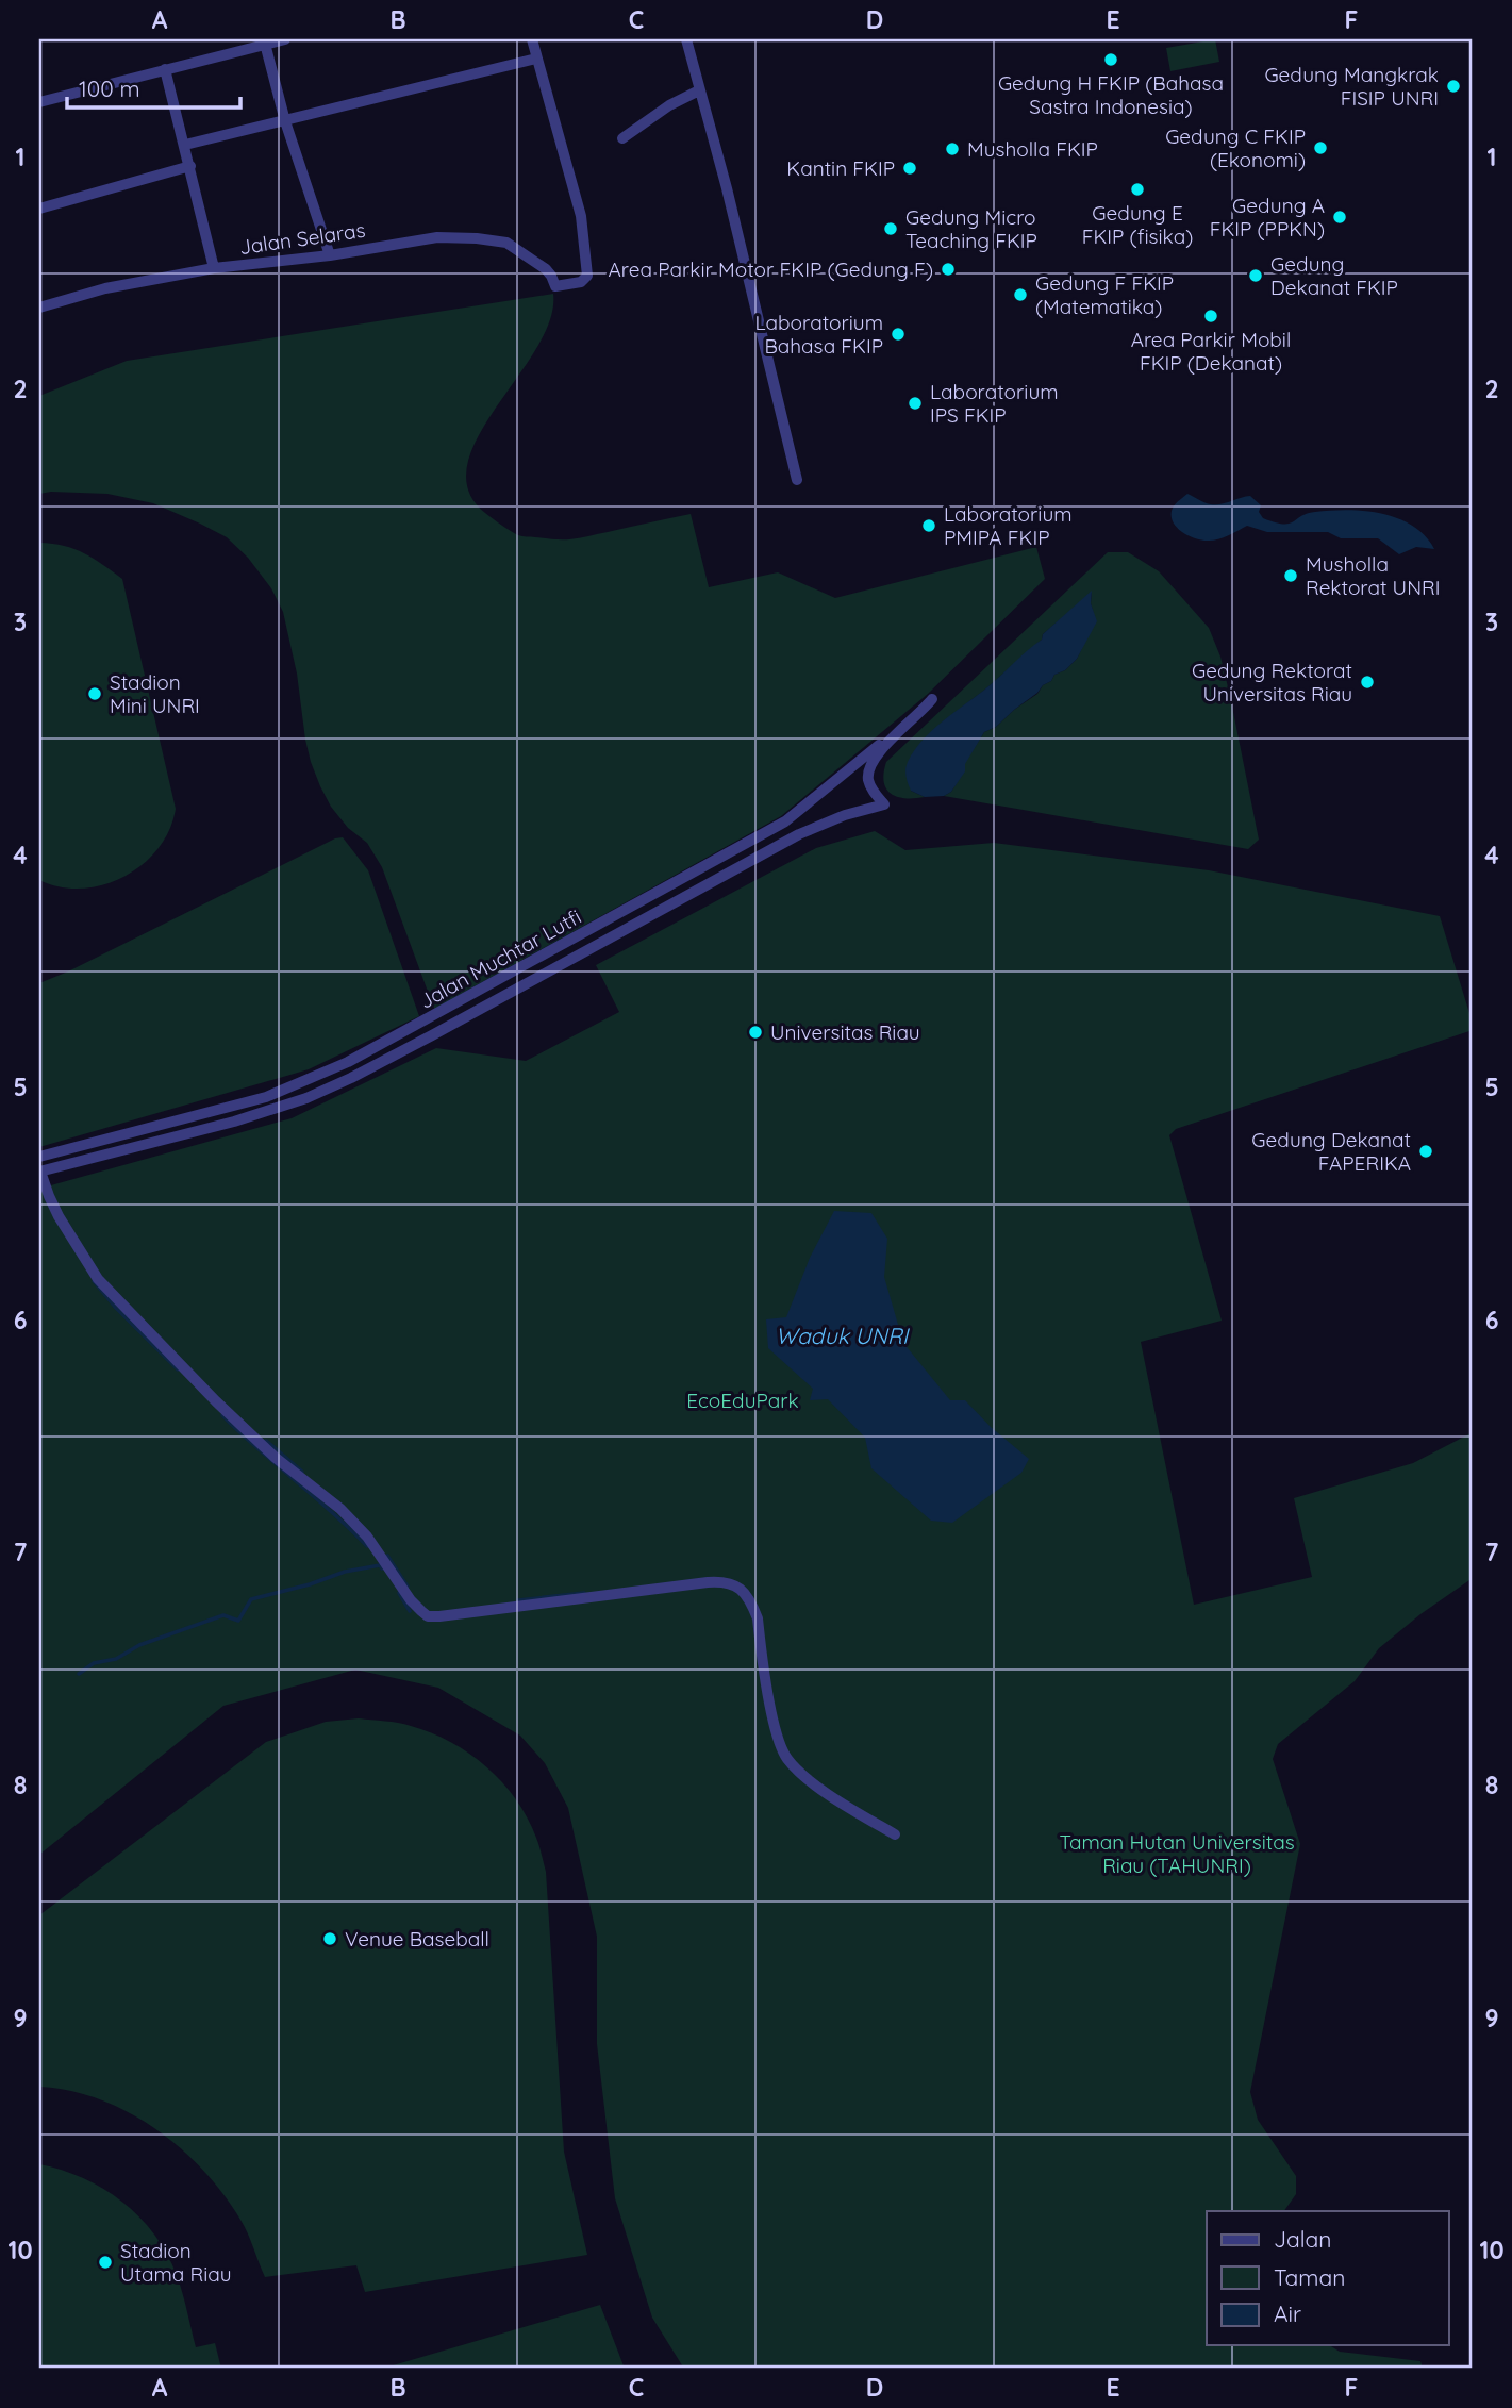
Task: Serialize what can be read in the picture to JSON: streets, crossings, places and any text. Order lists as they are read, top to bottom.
{
  "streets": {
    "street": ["Jalan Selaras", "Jalan Muchtar Lutfi"]
  },
  "water": ["Waduk UNRI"],
  "parks": ["EcoEduPark", "Taman Hutan Universitas Riau (TAHUNRI)"],
  "places": [
    "Gedung H FKIP (Bahasa Sastra Indonesia)",
    "Gedung Mangkrak FISIP UNRI",
    "Gedung C FKIP (Ekonomi)",
    "Musholla FKIP",
    "Kantin FKIP",
    "Gedung E FKIP (fisika)",
    "Gedung A FKIP (PPKN)",
    "Gedung Micro Teaching FKIP",
    "Area Parkir Motor FKIP (Gedung F)",
    "Gedung Dekanat FKIP",
    "Gedung F FKIP (Matematika)",
    "Area Parkir Mobil FKIP (Dekanat)",
    "Laboratorium Bahasa FKIP",
    "Laboratorium IPS FKIP",
    "Laboratorium PMIPA FKIP",
    "Musholla Rektorat UNRI",
    "Gedung Rektorat Universitas Riau",
    "Stadion Mini UNRI",
    "Universitas Riau",
    "Gedung Dekanat FAPERIKA",
    "Venue Baseball",
    "Stadion Utama Riau"
  ],
  "legend": ["Jalan", "Taman", "Air"],
  "scale_bar": "100 m",
  "grid": {
    "columns": [
      "A",
      "B",
      "C",
      "D",
      "E",
      "F"
    ],
    "rows": [
      "1",
      "2",
      "3",
      "4",
      "5",
      "6",
      "7",
      "8",
      "9",
      "10"
    ]
  }
}
